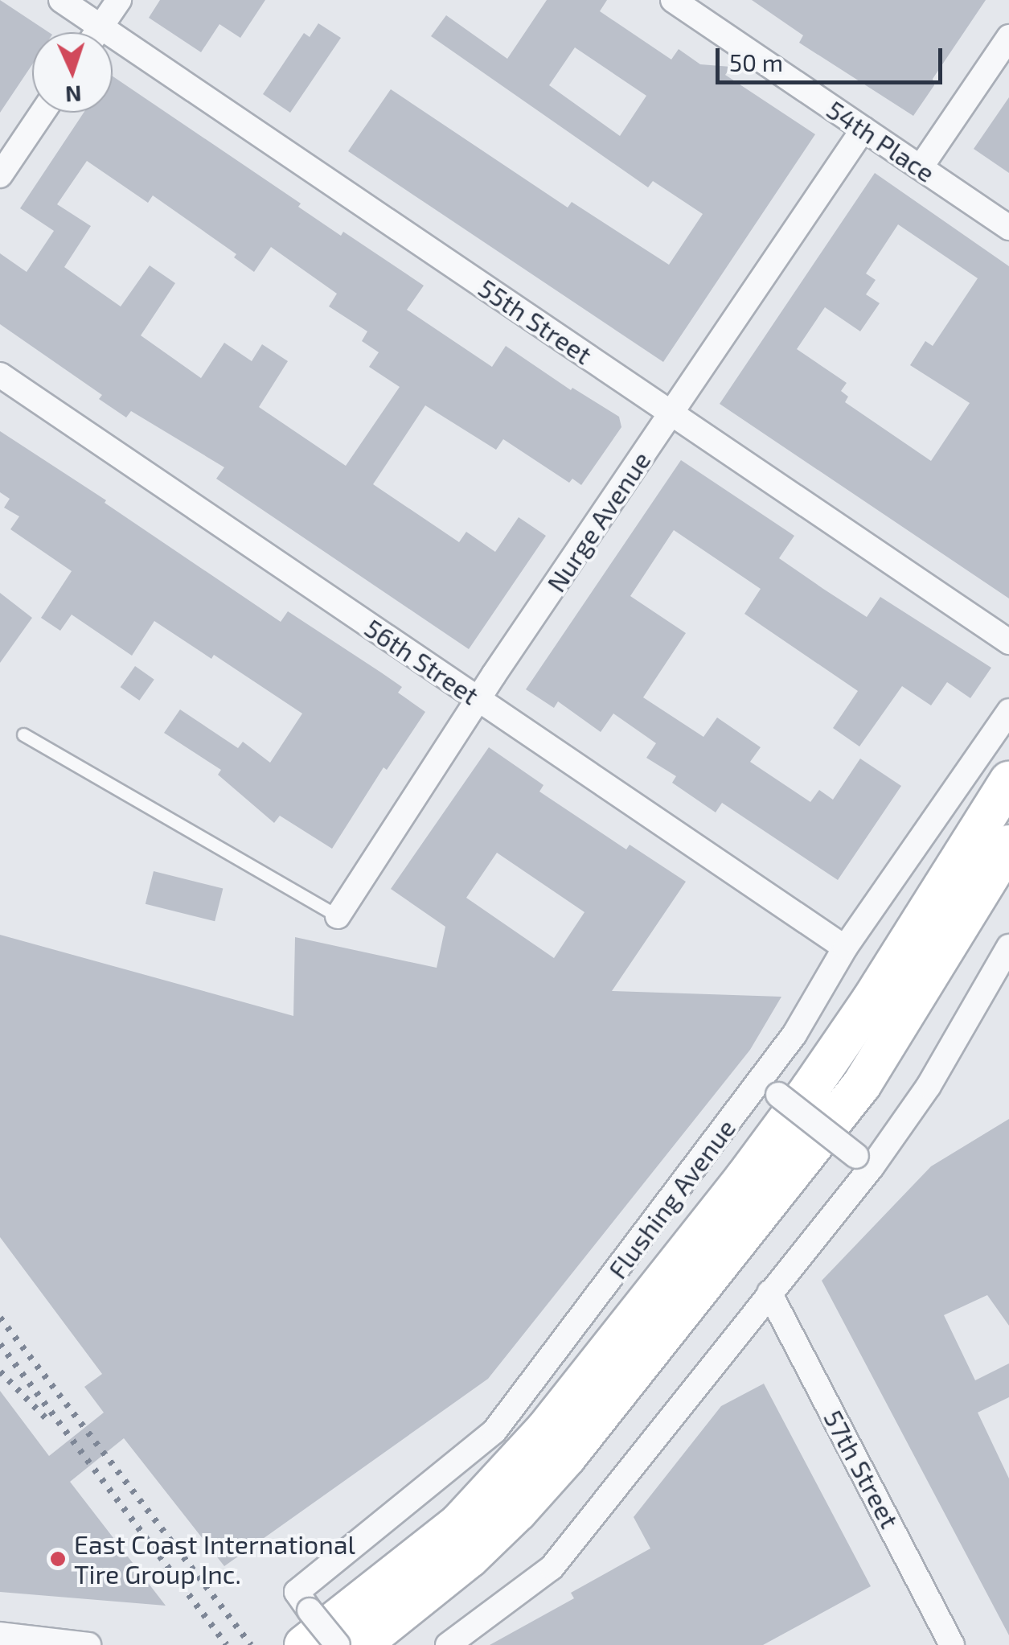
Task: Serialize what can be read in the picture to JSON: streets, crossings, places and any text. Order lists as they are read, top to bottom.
{
  "streets": {
    "main road": ["Flushing Avenue"],
    "street": [
      "54th Place",
      "55th Street",
      "Nurge Avenue",
      "56th Street",
      "57th Street"
    ]
  },
  "crossings": [
    ["54th Place", "Nurge Avenue"],
    ["55th Street", "Nurge Avenue"],
    ["Nurge Avenue", "56th Street"],
    ["56th Street", "Flushing Avenue"]
  ],
  "places": ["East Coast International Tire Group Inc."],
  "scale_bar": "50 m",
  "north": "bottom"
}
